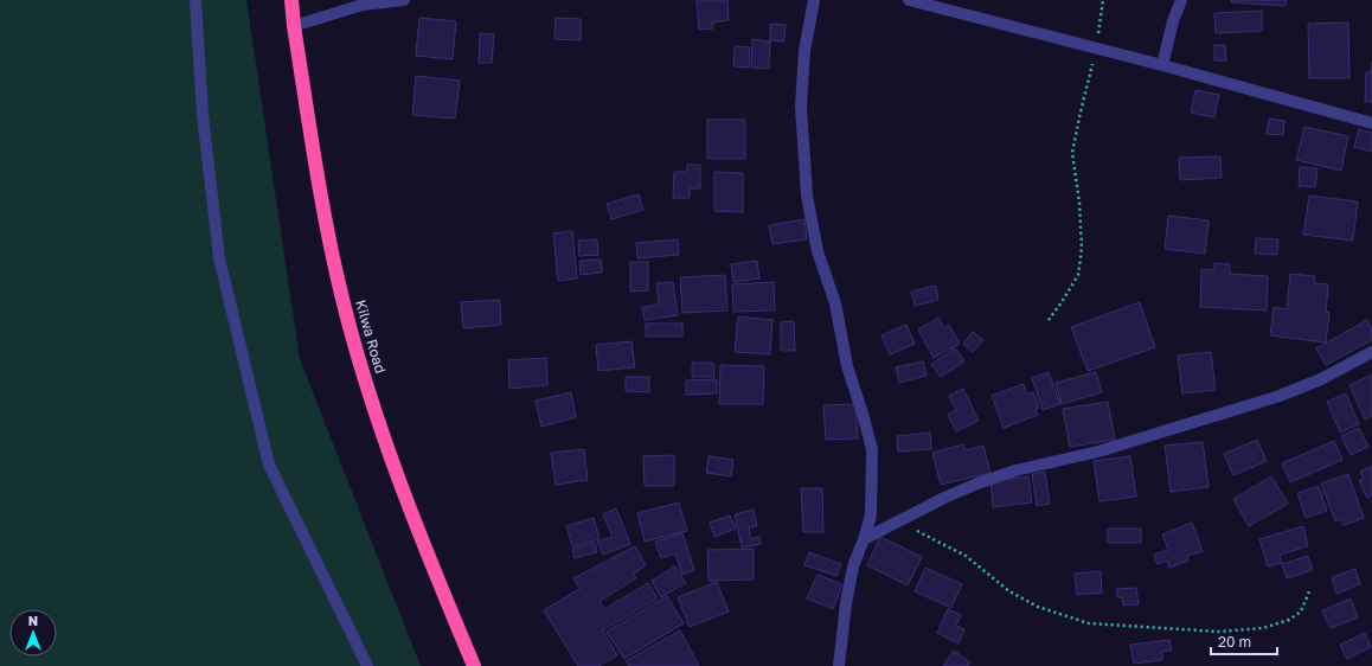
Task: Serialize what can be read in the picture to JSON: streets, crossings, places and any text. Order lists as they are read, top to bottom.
{
  "streets": {
    "highway": ["Kilwa Road"]
  },
  "scale_bar": "20 m",
  "north": "top"
}
